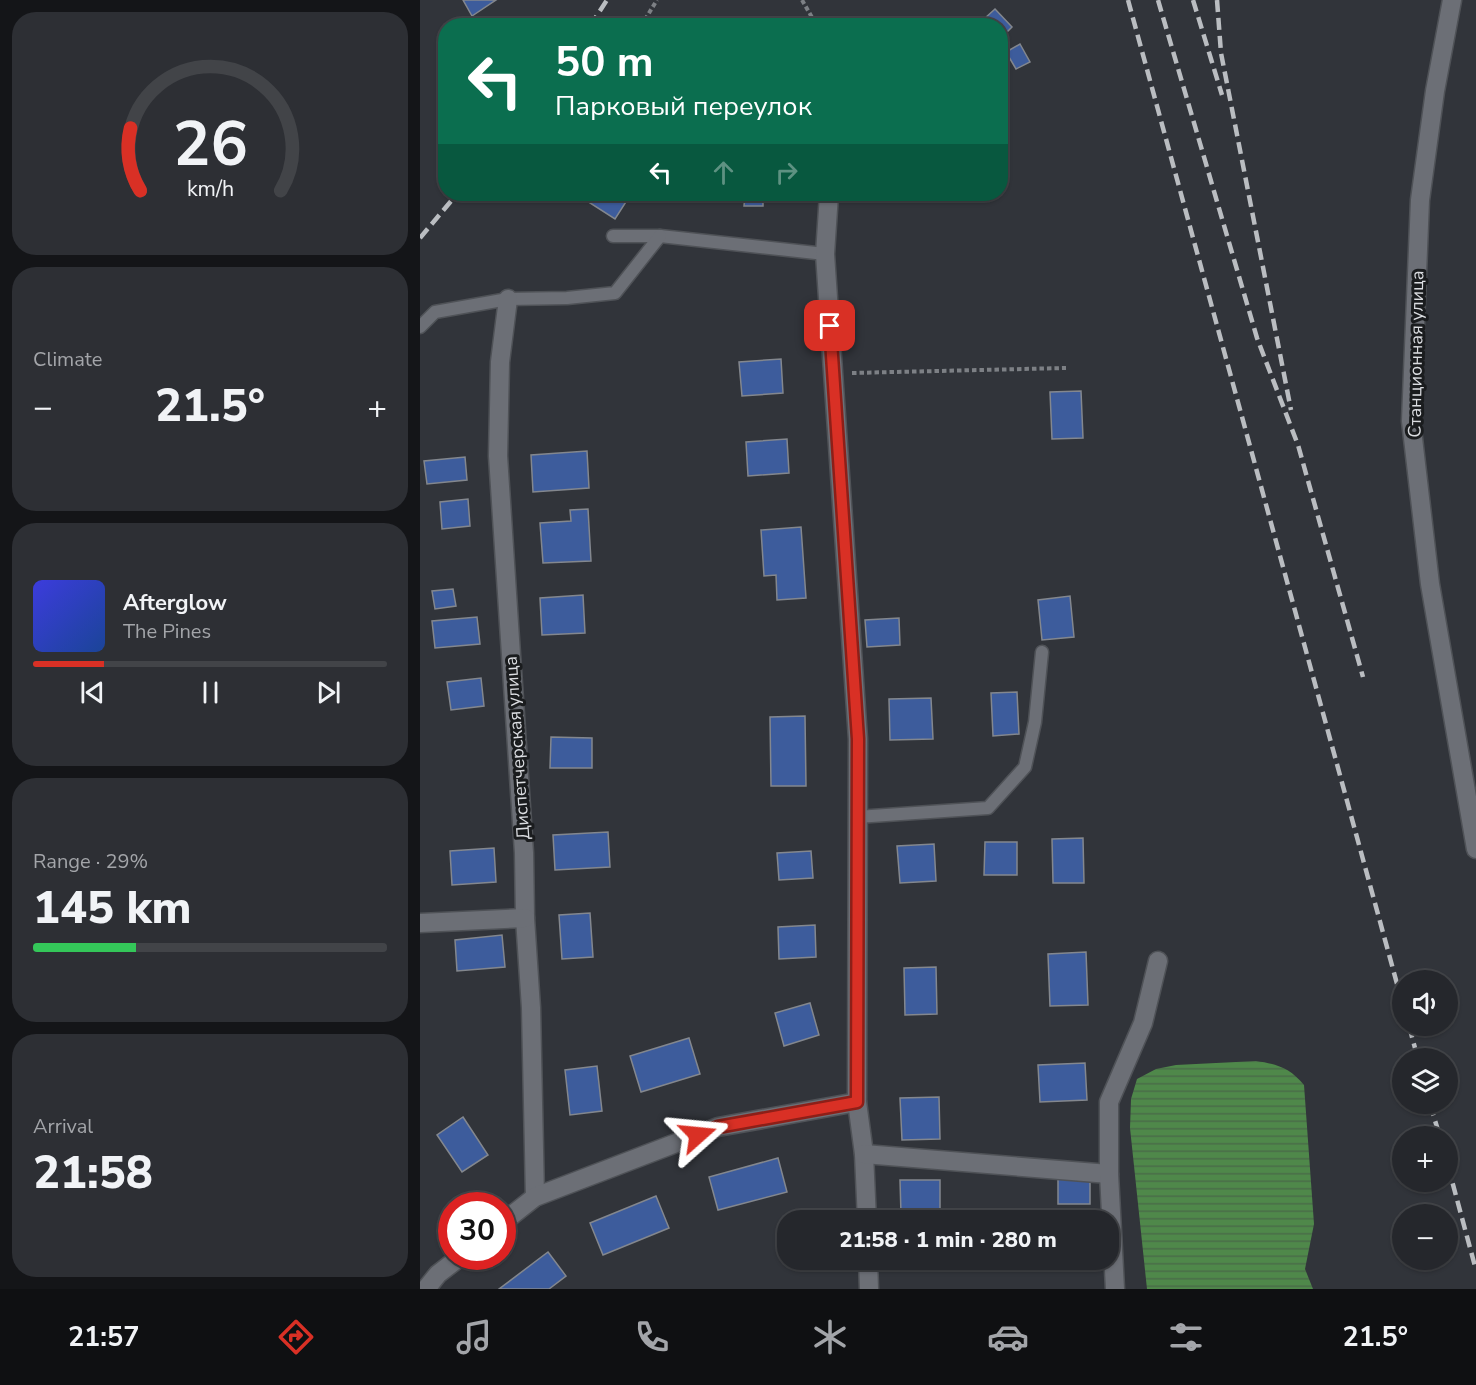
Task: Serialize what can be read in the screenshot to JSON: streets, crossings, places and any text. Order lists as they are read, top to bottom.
{
  "streets": {
    "street": ["Станционная улица", "Диспетчерская улица"]
  },
  "page": {
    "turn": ["50 m", "Парковый переулок"],
    "tile": [
      "Climate",
      ["Range · 29%", "145 km"],
      ["Arrival", "21:58"]
    ],
    "heat": ["−", "21.5°", "+"],
    "song": ["Afterglow", "The Pines"],
    "map_buttons": ["+", "−"],
    "limit": "30",
    "trip": "21:58 · 1 min · 280 m",
    "tabs": ["21:57", "21.5°"],
    "gauge": ["26", "km/h"]
  }
}
